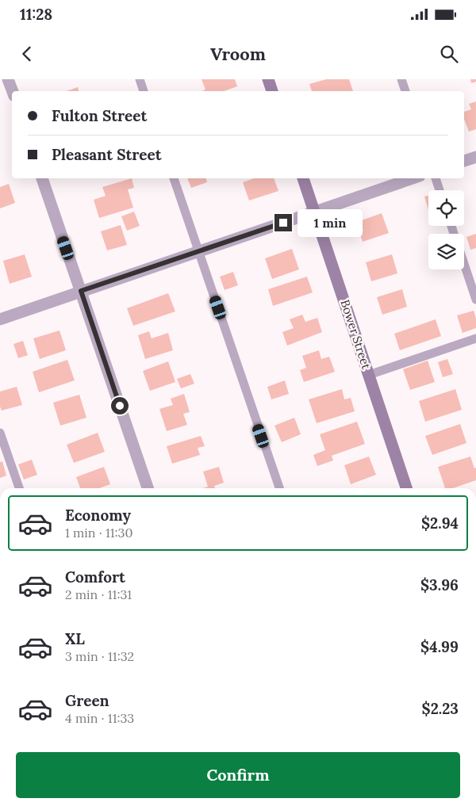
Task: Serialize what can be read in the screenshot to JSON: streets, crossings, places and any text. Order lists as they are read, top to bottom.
{
  "streets": {
    "street": ["Bower Street"]
  },
  "page": {
    "status": "11:28",
    "header": "Vroom",
    "banner": ["Fulton Street", "Pleasant Street"],
    "bubble": "1 min",
    "list": [
      {
        "name": "Economy",
        "note": "1 min · 11:30",
        "value": "$2.94"
      },
      {
        "name": "Comfort",
        "note": "2 min · 11:31",
        "value": "$3.96"
      },
      {
        "name": "XL",
        "note": "3 min · 11:32",
        "value": "$4.99"
      },
      {
        "name": "Green",
        "note": "4 min · 11:33",
        "value": "$2.23"
      }
    ],
    "buttons": "Confirm"
  }
}
